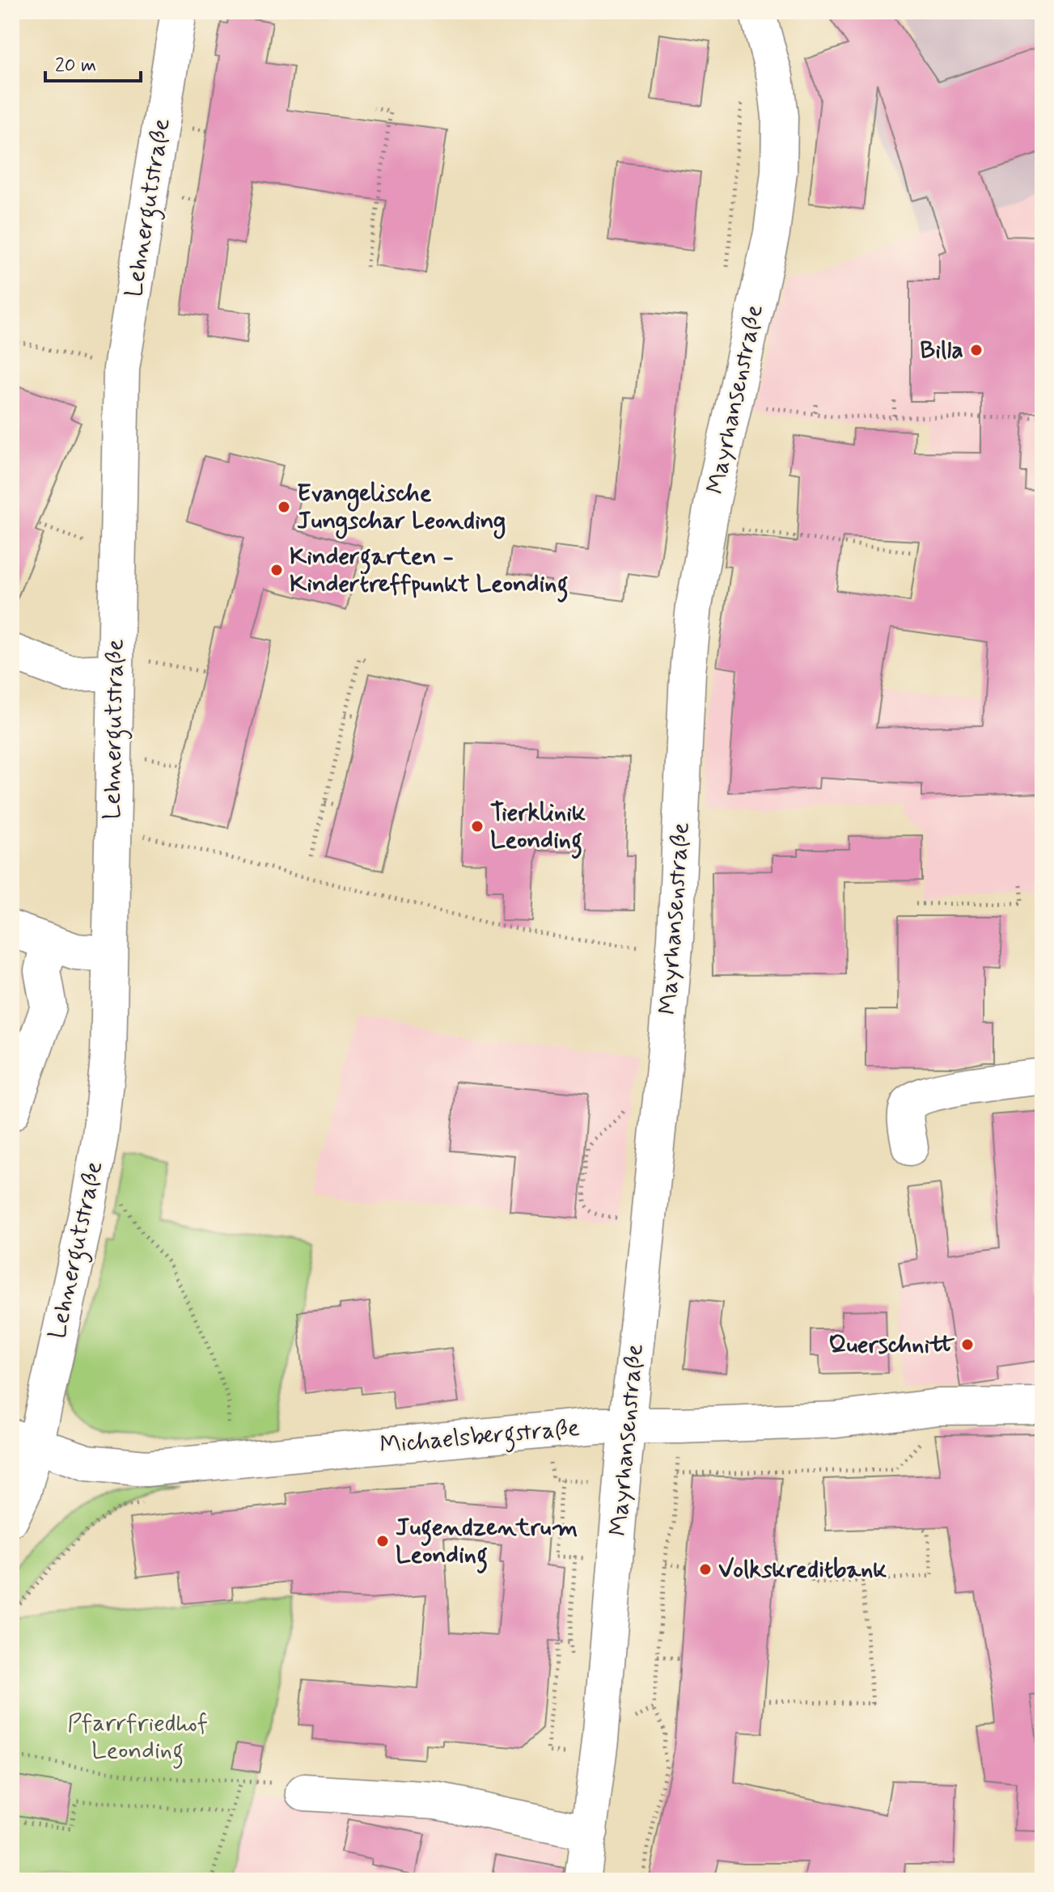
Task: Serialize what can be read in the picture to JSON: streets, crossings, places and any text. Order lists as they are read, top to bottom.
{
  "streets": {
    "street": ["Lehnergutstraße", "Mayrhansenstraße", "Michaelsbergstraße"]
  },
  "crossings": [
    ["Lehnergutstraße", "Michaelsbergstraße"],
    ["Mayrhansenstraße", "Michaelsbergstraße"]
  ],
  "parks": ["Pfarrfriedhof Leonding"],
  "places": [
    "Billa",
    "Evangelische Jungschar Leonding",
    "Kindergarten - Kindertreffpunkt Leonding",
    "Tierklinik Leonding",
    "Querschnitt",
    "Jugendzentrum Leonding",
    "Volkskreditbank"
  ],
  "scale_bar": "20 m"
}
